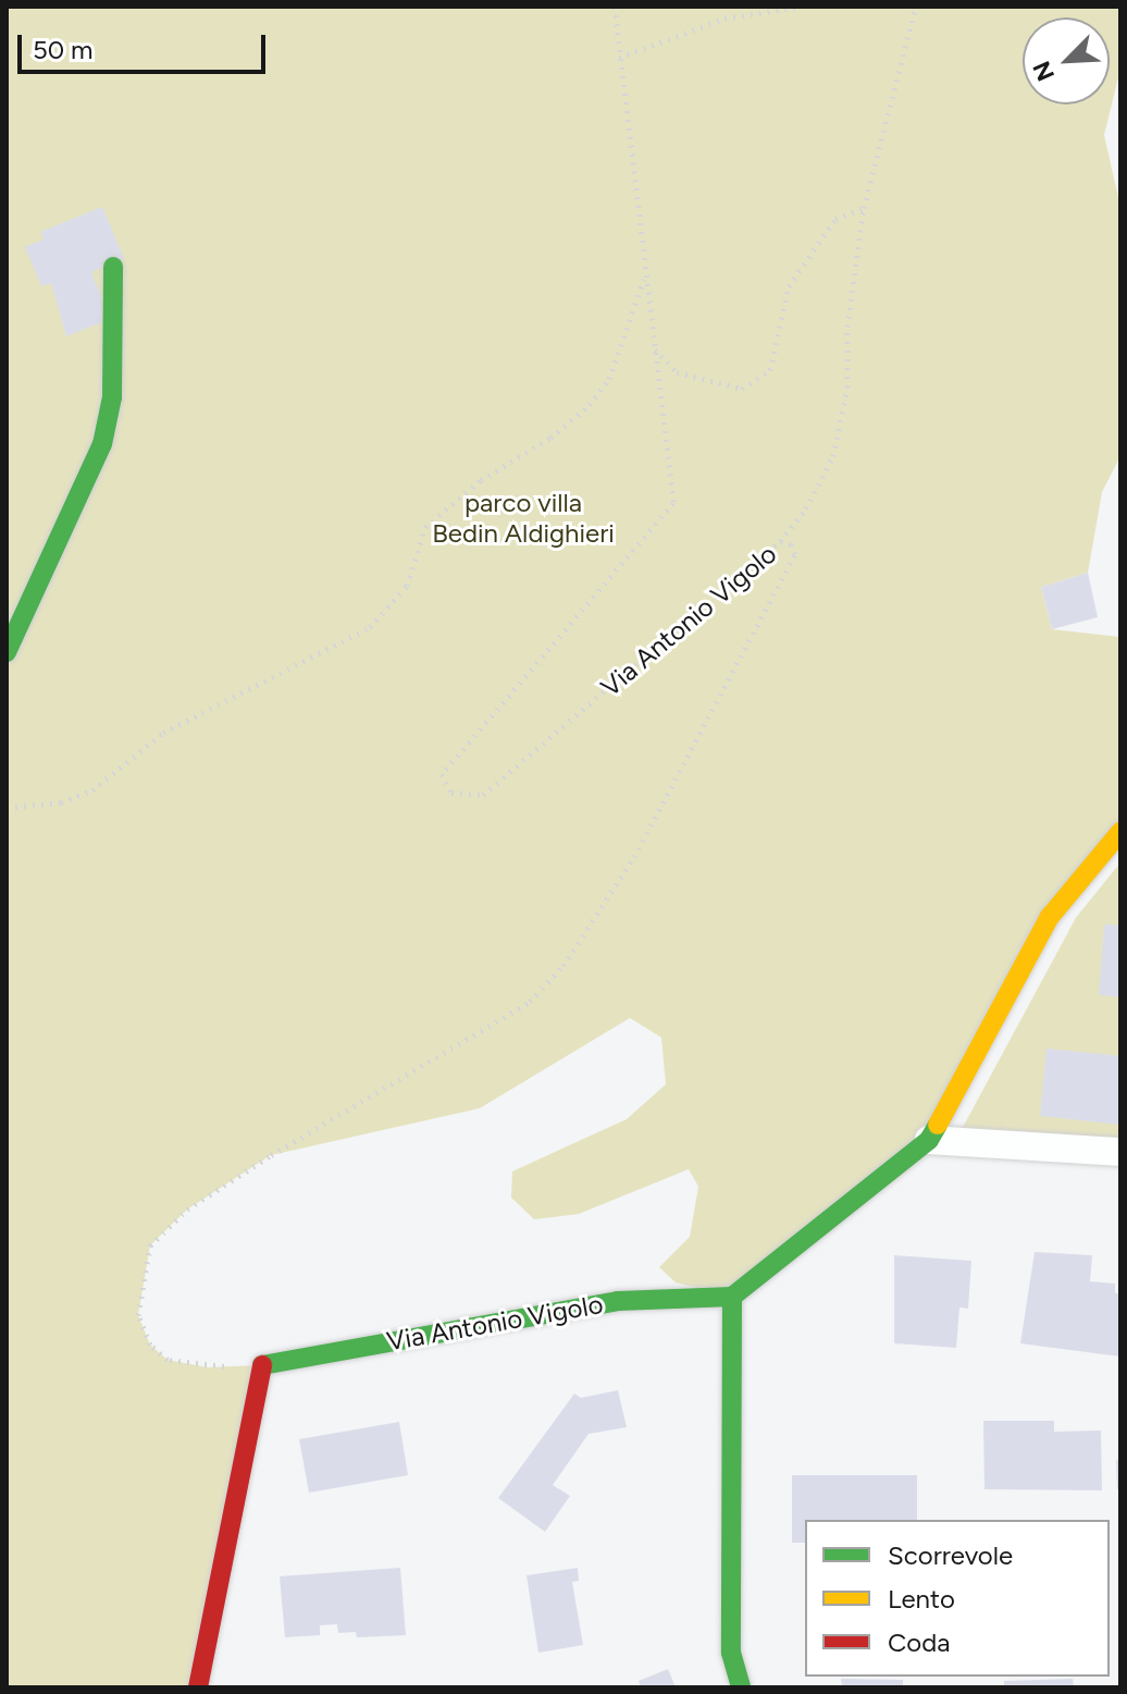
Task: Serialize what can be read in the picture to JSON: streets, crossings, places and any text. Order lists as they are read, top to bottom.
{
  "streets": {
    "street": ["Via Antonio Vigolo"]
  },
  "parks": ["parco villa Bedin Aldighieri"],
  "legend": ["Scorrevole", "Lento", "Coda"],
  "scale_bar": "50 m",
  "north": "bottom left"
}
